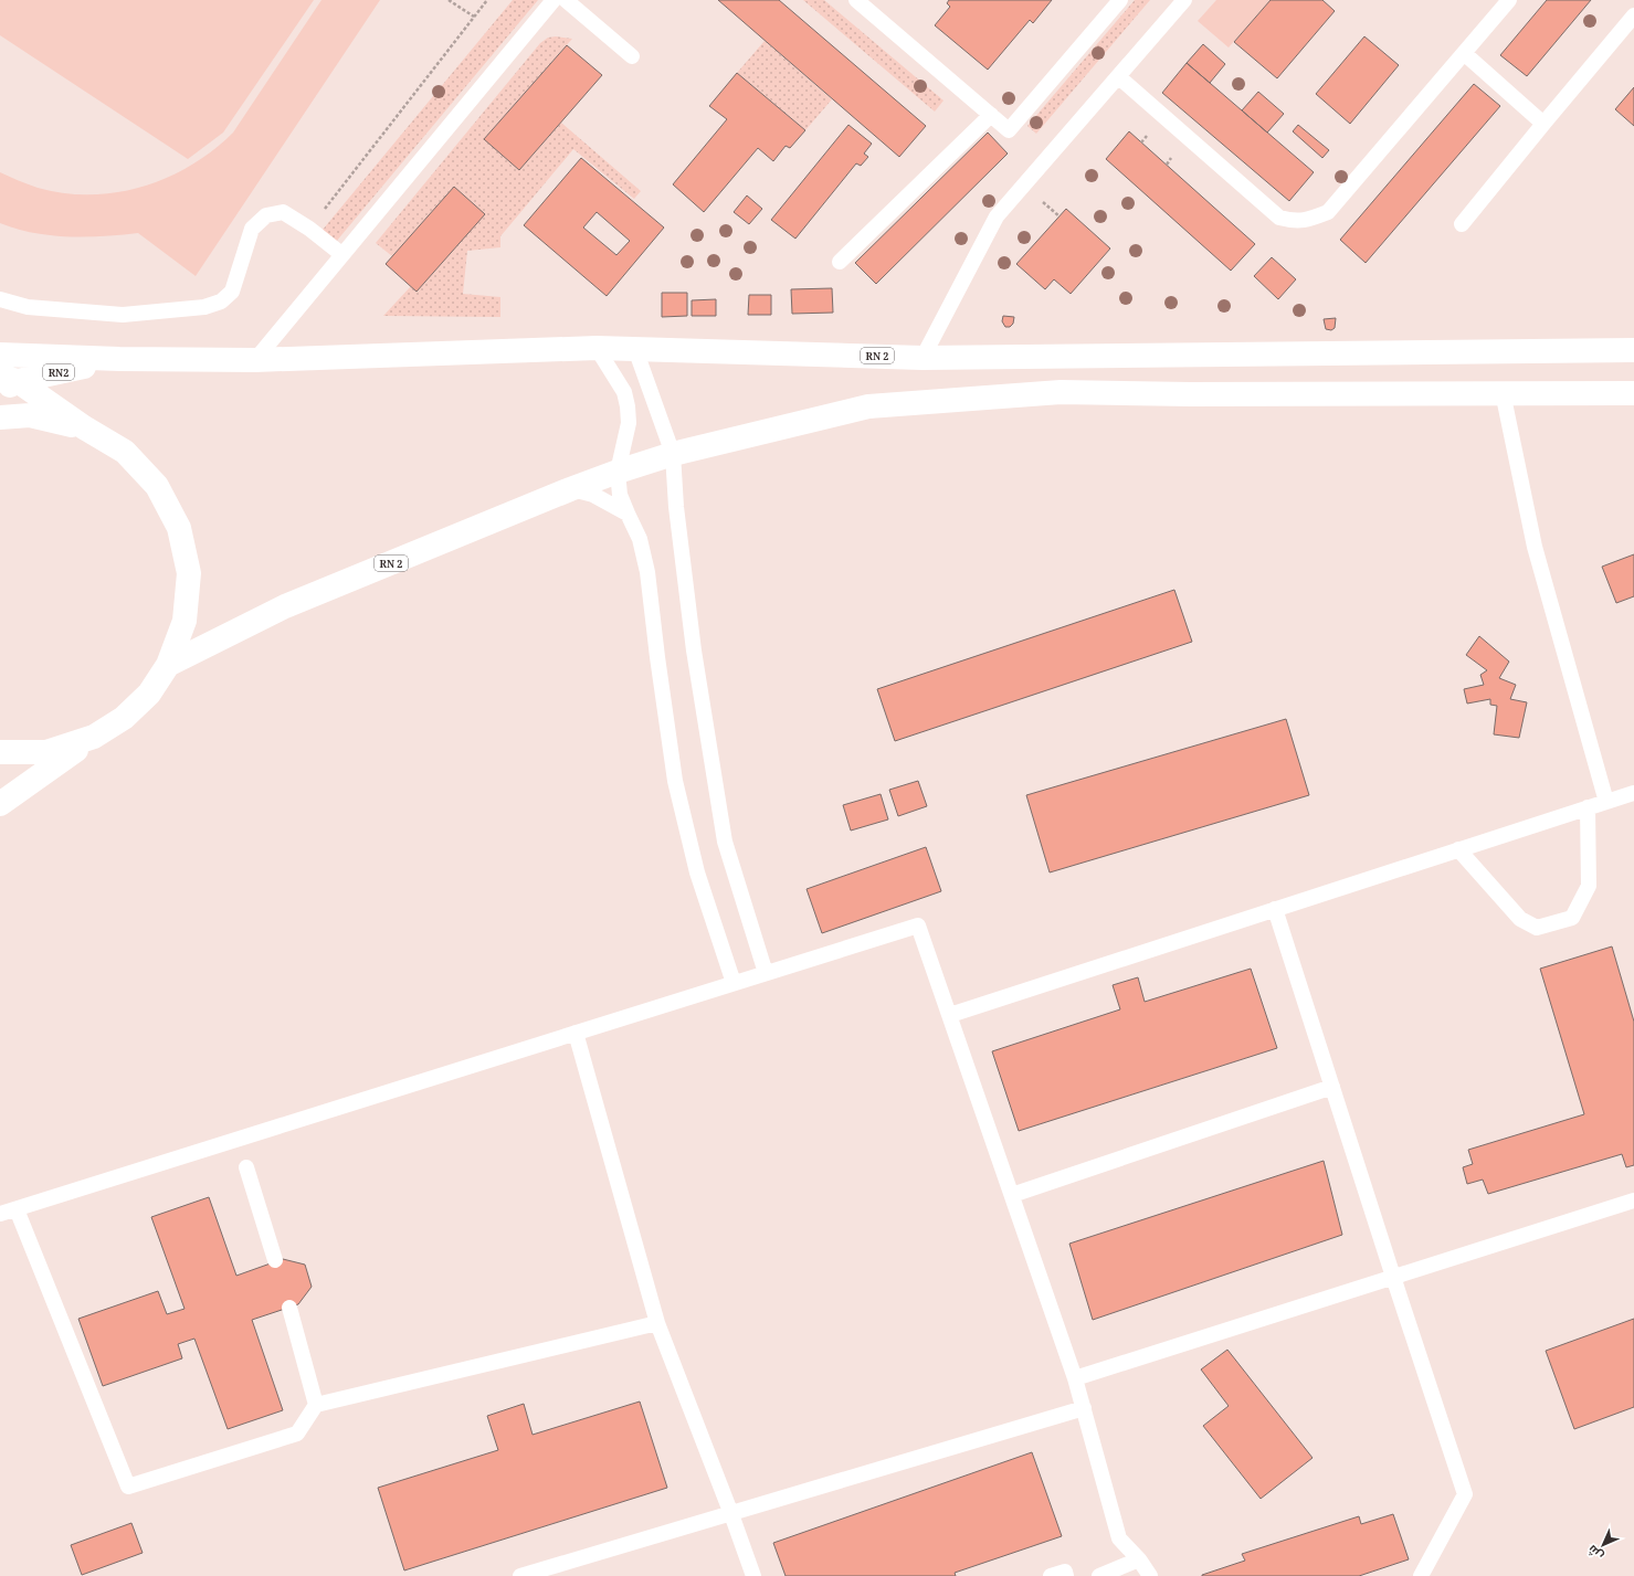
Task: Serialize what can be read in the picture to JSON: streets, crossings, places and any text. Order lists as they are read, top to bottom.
{
  "streets": {
    "main road": ["RN 2", "RN2"]
  },
  "crossings": [
    ["RN 2", "RN2"]
  ],
  "north": "bottom left"
}
